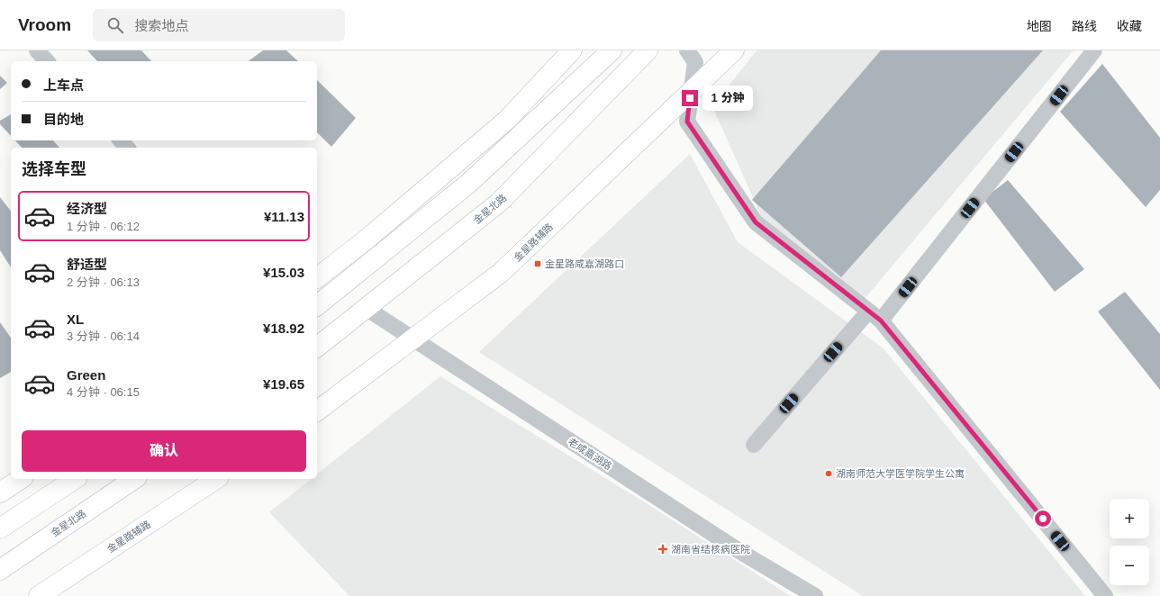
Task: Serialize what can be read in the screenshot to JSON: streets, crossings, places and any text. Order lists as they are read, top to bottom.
{
  "streets": {
    "street": ["金星北路", "金星路辅路", "老咸嘉湖路"]
  },
  "crossings": [
    ["金星北路", "老咸嘉湖路"]
  ],
  "places": {
    "transit": ["金星路咸嘉湖路口"],
    "other": ["湖南师范大学医学院学生公寓"],
    "health": ["湖南省结核病医院"]
  },
  "page": {
    "header": "Vroom",
    "search": "搜索地点",
    "nav": ["地图", "路线", "收藏"],
    "banner": ["上车点", "目的地"],
    "bubble": "1 分钟",
    "heading": "选择车型",
    "list": [
      {
        "name": "经济型",
        "note": "1 分钟 · 06:12",
        "value": "¥11.13"
      },
      {
        "name": "舒适型",
        "note": "2 分钟 · 06:13",
        "value": "¥15.03"
      },
      {
        "name": "XL",
        "note": "3 分钟 · 06:14",
        "value": "¥18.92"
      },
      {
        "name": "Green",
        "note": "4 分钟 · 06:15",
        "value": "¥19.65"
      }
    ],
    "buttons": "确认",
    "map_buttons": ["+", "−"]
  }
}
